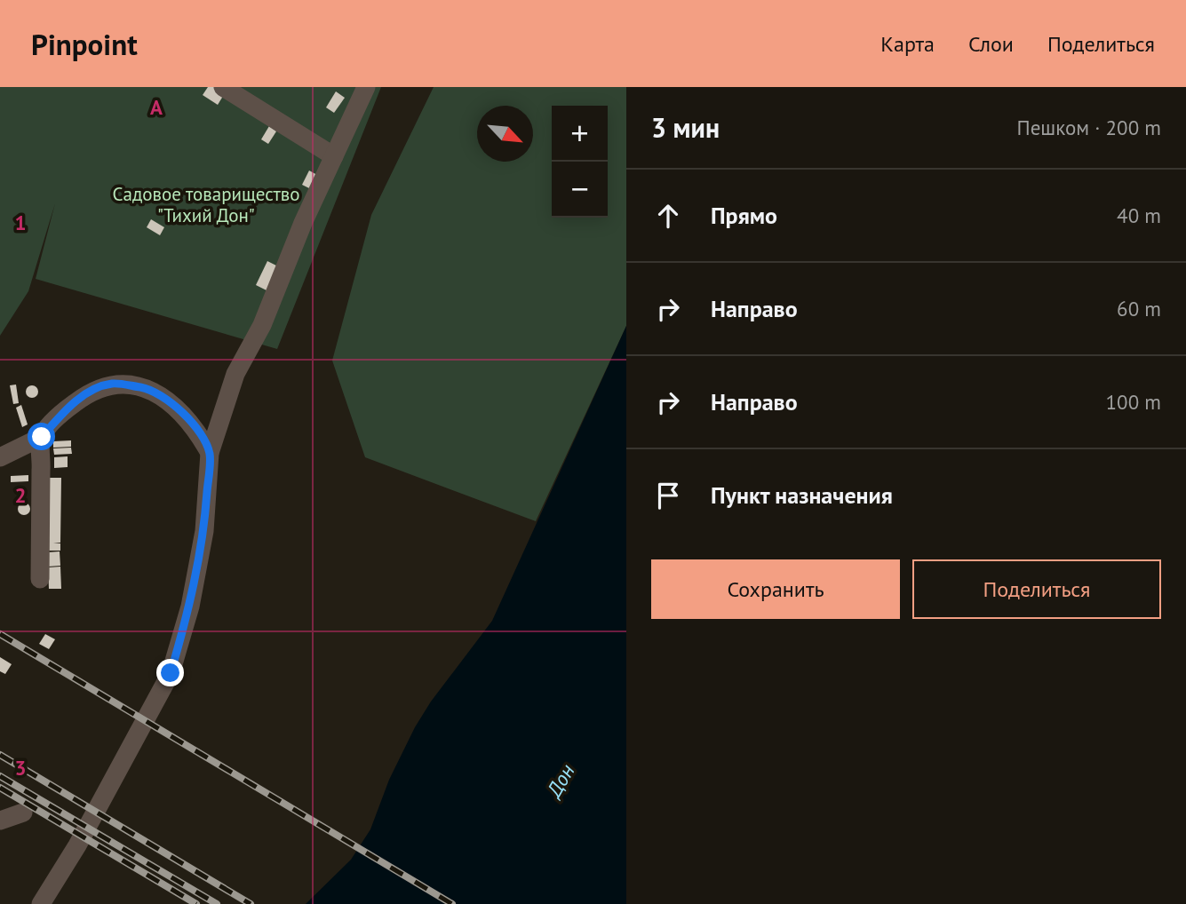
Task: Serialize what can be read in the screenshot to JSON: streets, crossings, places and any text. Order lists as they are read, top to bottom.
{
  "water": ["Дон"],
  "parks": ["Садовое товарищество \"Тихий Дон\""],
  "north": "bottom right",
  "page": {
    "header": "Pinpoint",
    "nav": ["Карта", "Слои", "Поделиться"],
    "heading": ["3 мин", "Пешком · 200 m"],
    "map_buttons": ["+", "−"],
    "list": [
      ["Прямо", "40 m"],
      ["Направо", "60 m"],
      ["Направо", "100 m"],
      "Пункт назначения"
    ],
    "buttons": ["Сохранить", "Поделиться"]
  },
  "grid": {
    "columns": ["A"],
    "rows": ["1", "2", "3"]
  }
}
